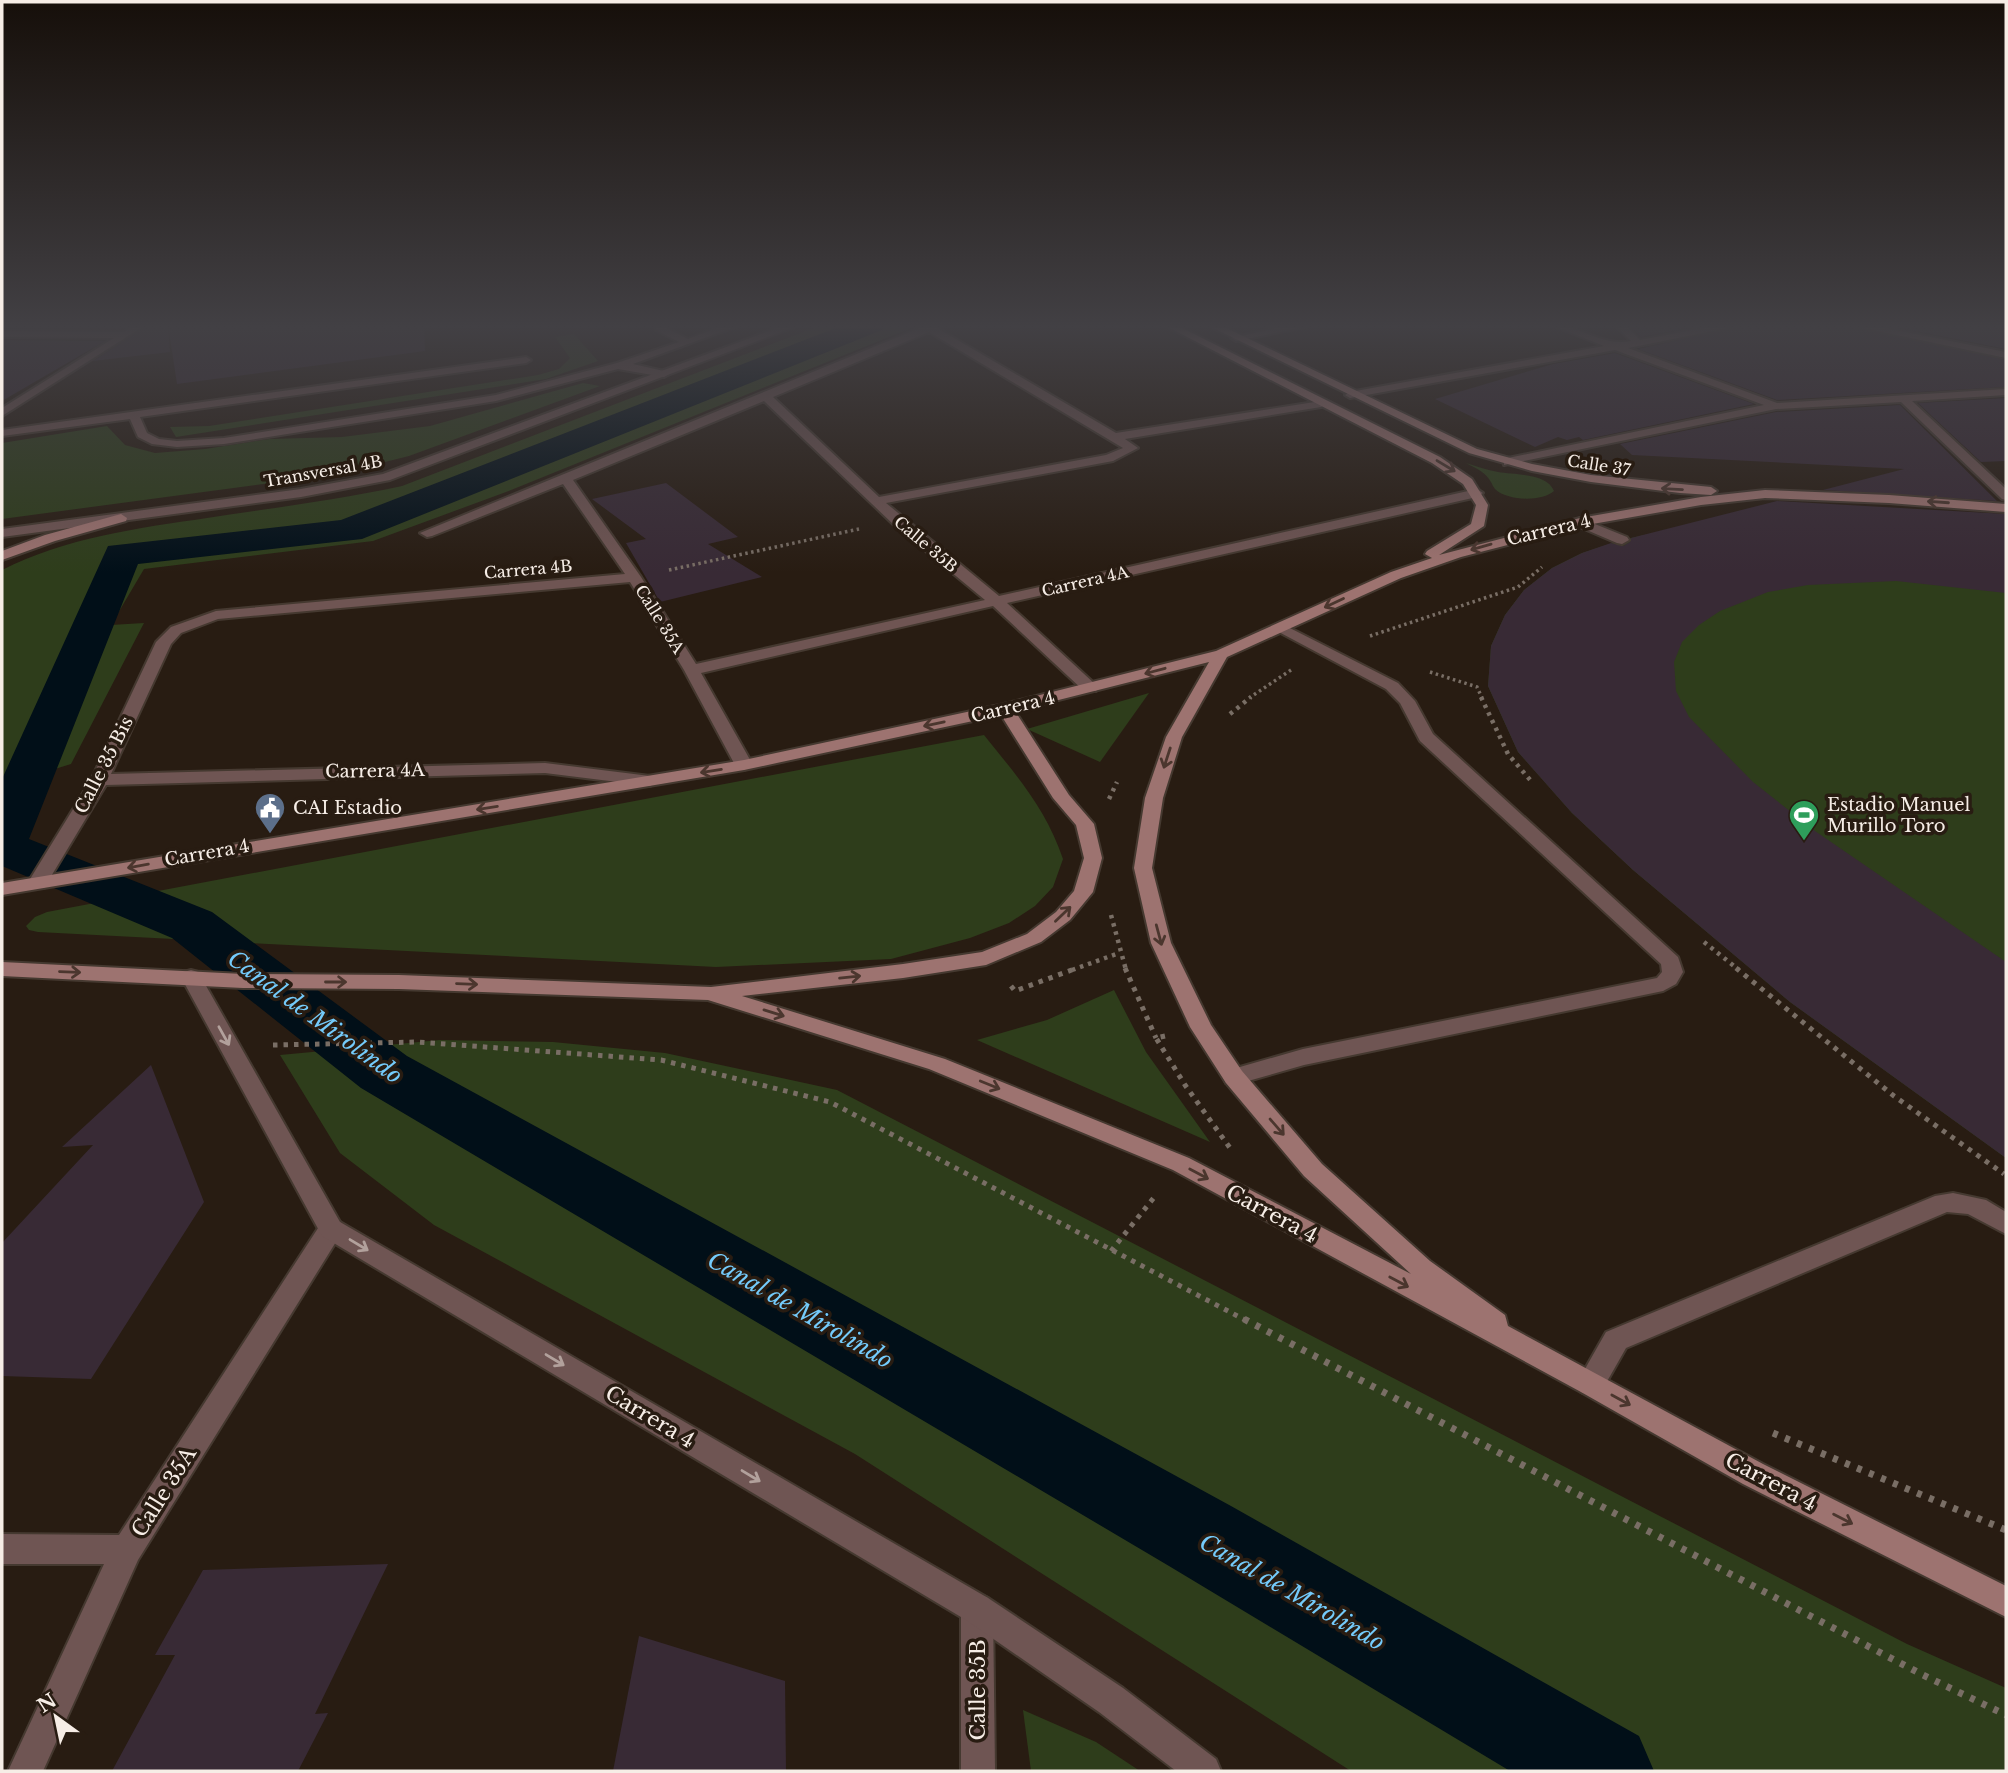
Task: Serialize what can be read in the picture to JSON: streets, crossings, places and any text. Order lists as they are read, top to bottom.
{
  "streets": {
    "main road": ["Calle 37", "Carrera 4"],
    "street": [
      "Transversal 4B",
      "Calle 35B",
      "Carrera 4B",
      "Carrera 4A",
      "Calle 35A",
      "Calle 35 Bis"
    ]
  },
  "crossings": [
    ["Calle 37", "Carrera 4"],
    ["Carrera 4", "Calle 35B"],
    ["Carrera 4", "Carrera 4A"],
    ["Carrera 4", "Calle 35A"],
    ["Carrera 4", "Calle 35 Bis"],
    ["Calle 35B", "Carrera 4A"],
    ["Carrera 4B", "Calle 35A"],
    ["Carrera 4B", "Calle 35 Bis"],
    ["Carrera 4A", "Calle 35A"],
    ["Carrera 4A", "Calle 35 Bis"]
  ],
  "one_way": ["Calle 37"],
  "water": ["Canal de Mirolindo"],
  "places": {
    "public building": ["CAI Estadio"],
    "sports": ["Estadio Manuel Murillo Toro"]
  },
  "north": "top left"
}
